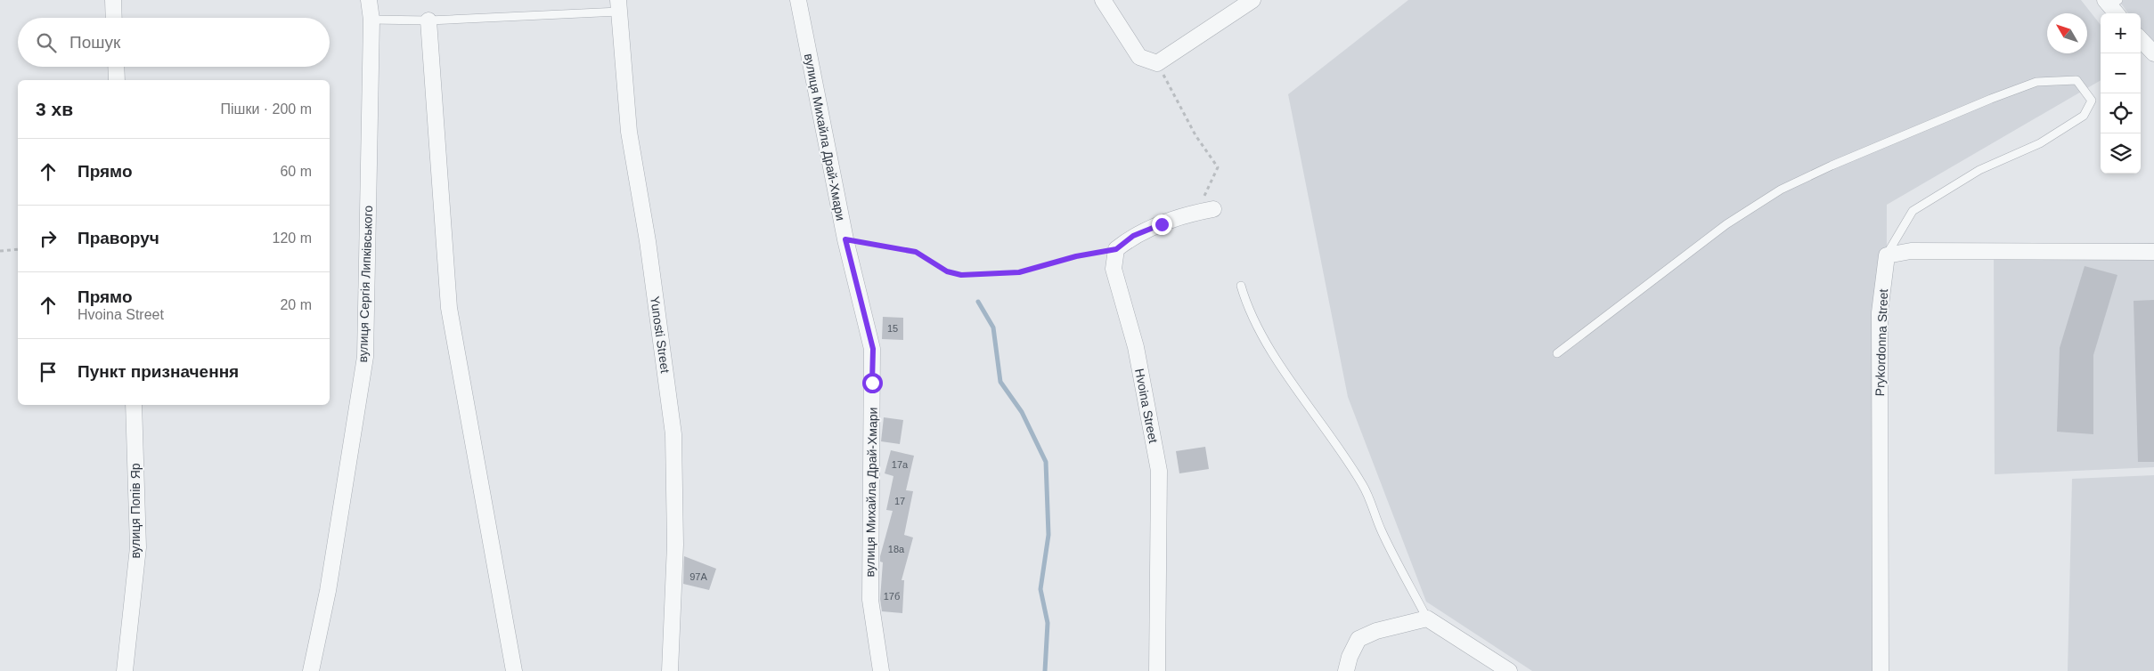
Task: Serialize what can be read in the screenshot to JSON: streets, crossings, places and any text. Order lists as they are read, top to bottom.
{
  "streets": {
    "street": [
      "вулиця Михайла Драй-Хмари",
      "вулиця Сергія Липківського",
      "Yunosti Street",
      "Prykordonna Street",
      "Hvoina Street",
      "вулиця Попів Яр"
    ]
  },
  "house_numbers": [
    "15",
    "17а",
    "17",
    "18а",
    "97А",
    "17б"
  ],
  "north": "top left",
  "page": {
    "map_buttons": ["+", "−"],
    "search": "Пошук",
    "heading": ["3 хв", "Пішки · 200 m"],
    "list": [
      ["Прямо", "60 m"],
      ["Праворуч", "120 m"],
      ["Прямо", "Hvoina Street", "20 m"],
      "Пункт призначення"
    ]
  }
}
